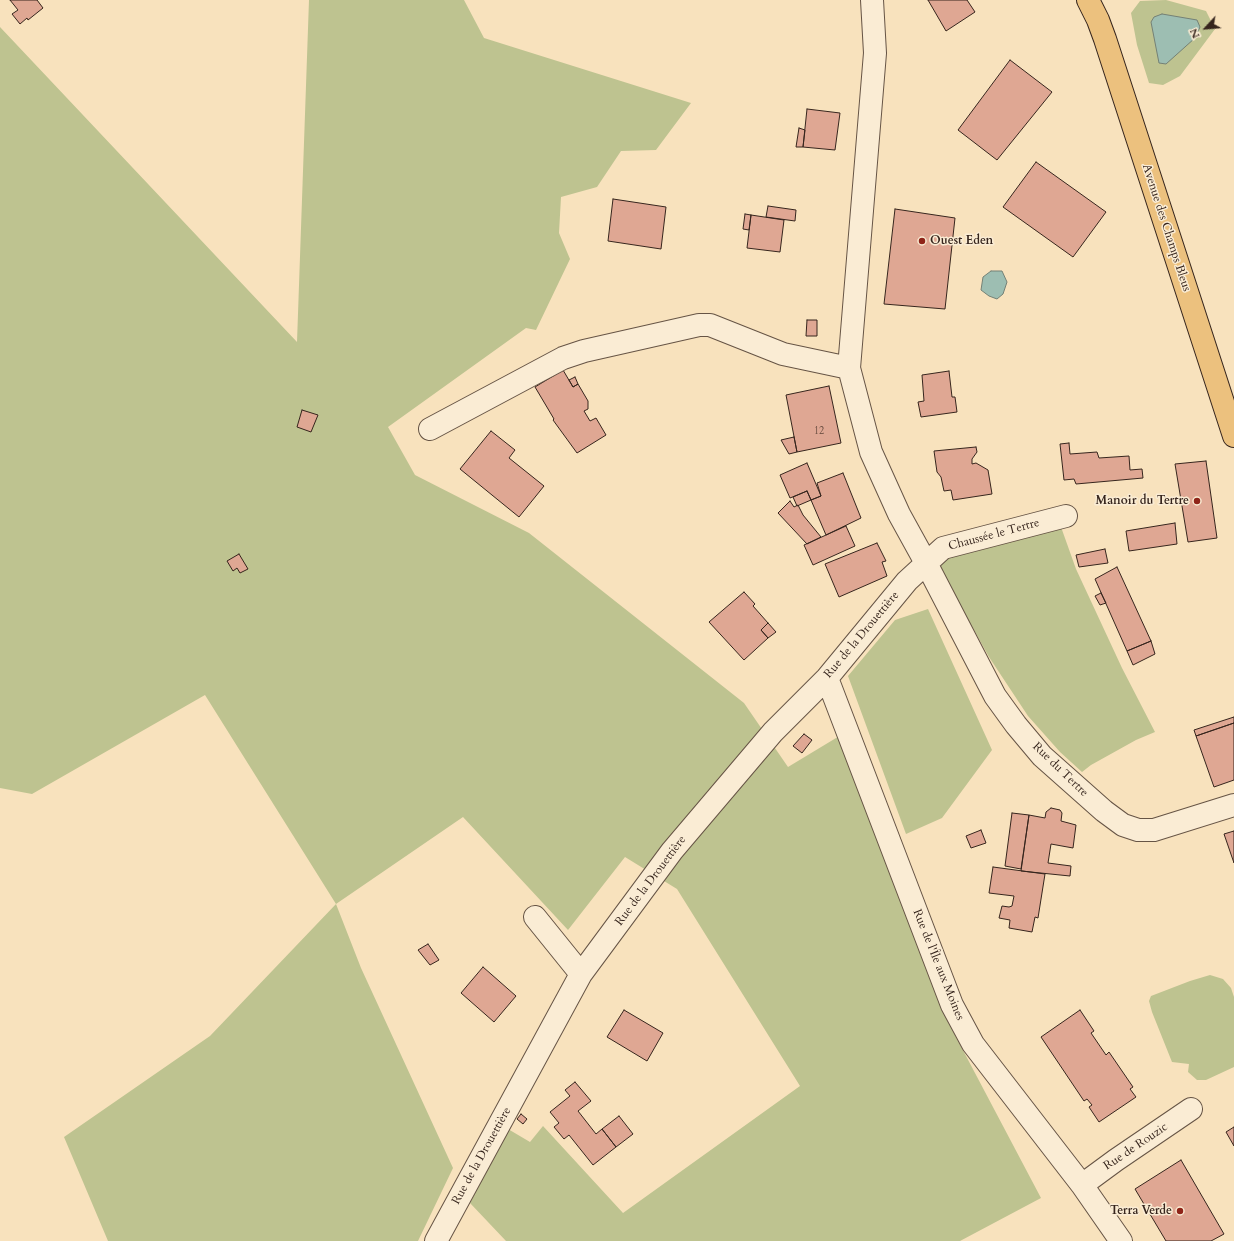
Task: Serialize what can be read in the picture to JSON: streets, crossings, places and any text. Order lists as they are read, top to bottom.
{
  "streets": {
    "main road": ["Avenue des Champs Bleus"],
    "street": [
      "Chaussée le Tertre",
      "Rue de la Drouettière",
      "Rue du Tertre",
      "Rue de l'Île aux Moines",
      "Rue de Rouzic"
    ]
  },
  "crossings": [
    ["Chaussée le Tertre", "Rue de la Drouettière"],
    ["Chaussée le Tertre", "Rue du Tertre"],
    ["Rue de la Drouettière", "Rue du Tertre"],
    ["Rue de la Drouettière", "Rue de l'Île aux Moines"],
    ["Rue de l'Île aux Moines", "Rue de Rouzic"]
  ],
  "places": ["Ouest Eden", "Manoir du Tertre", "Terra Verde"],
  "house_numbers": ["12"],
  "north": "bottom left"
}
